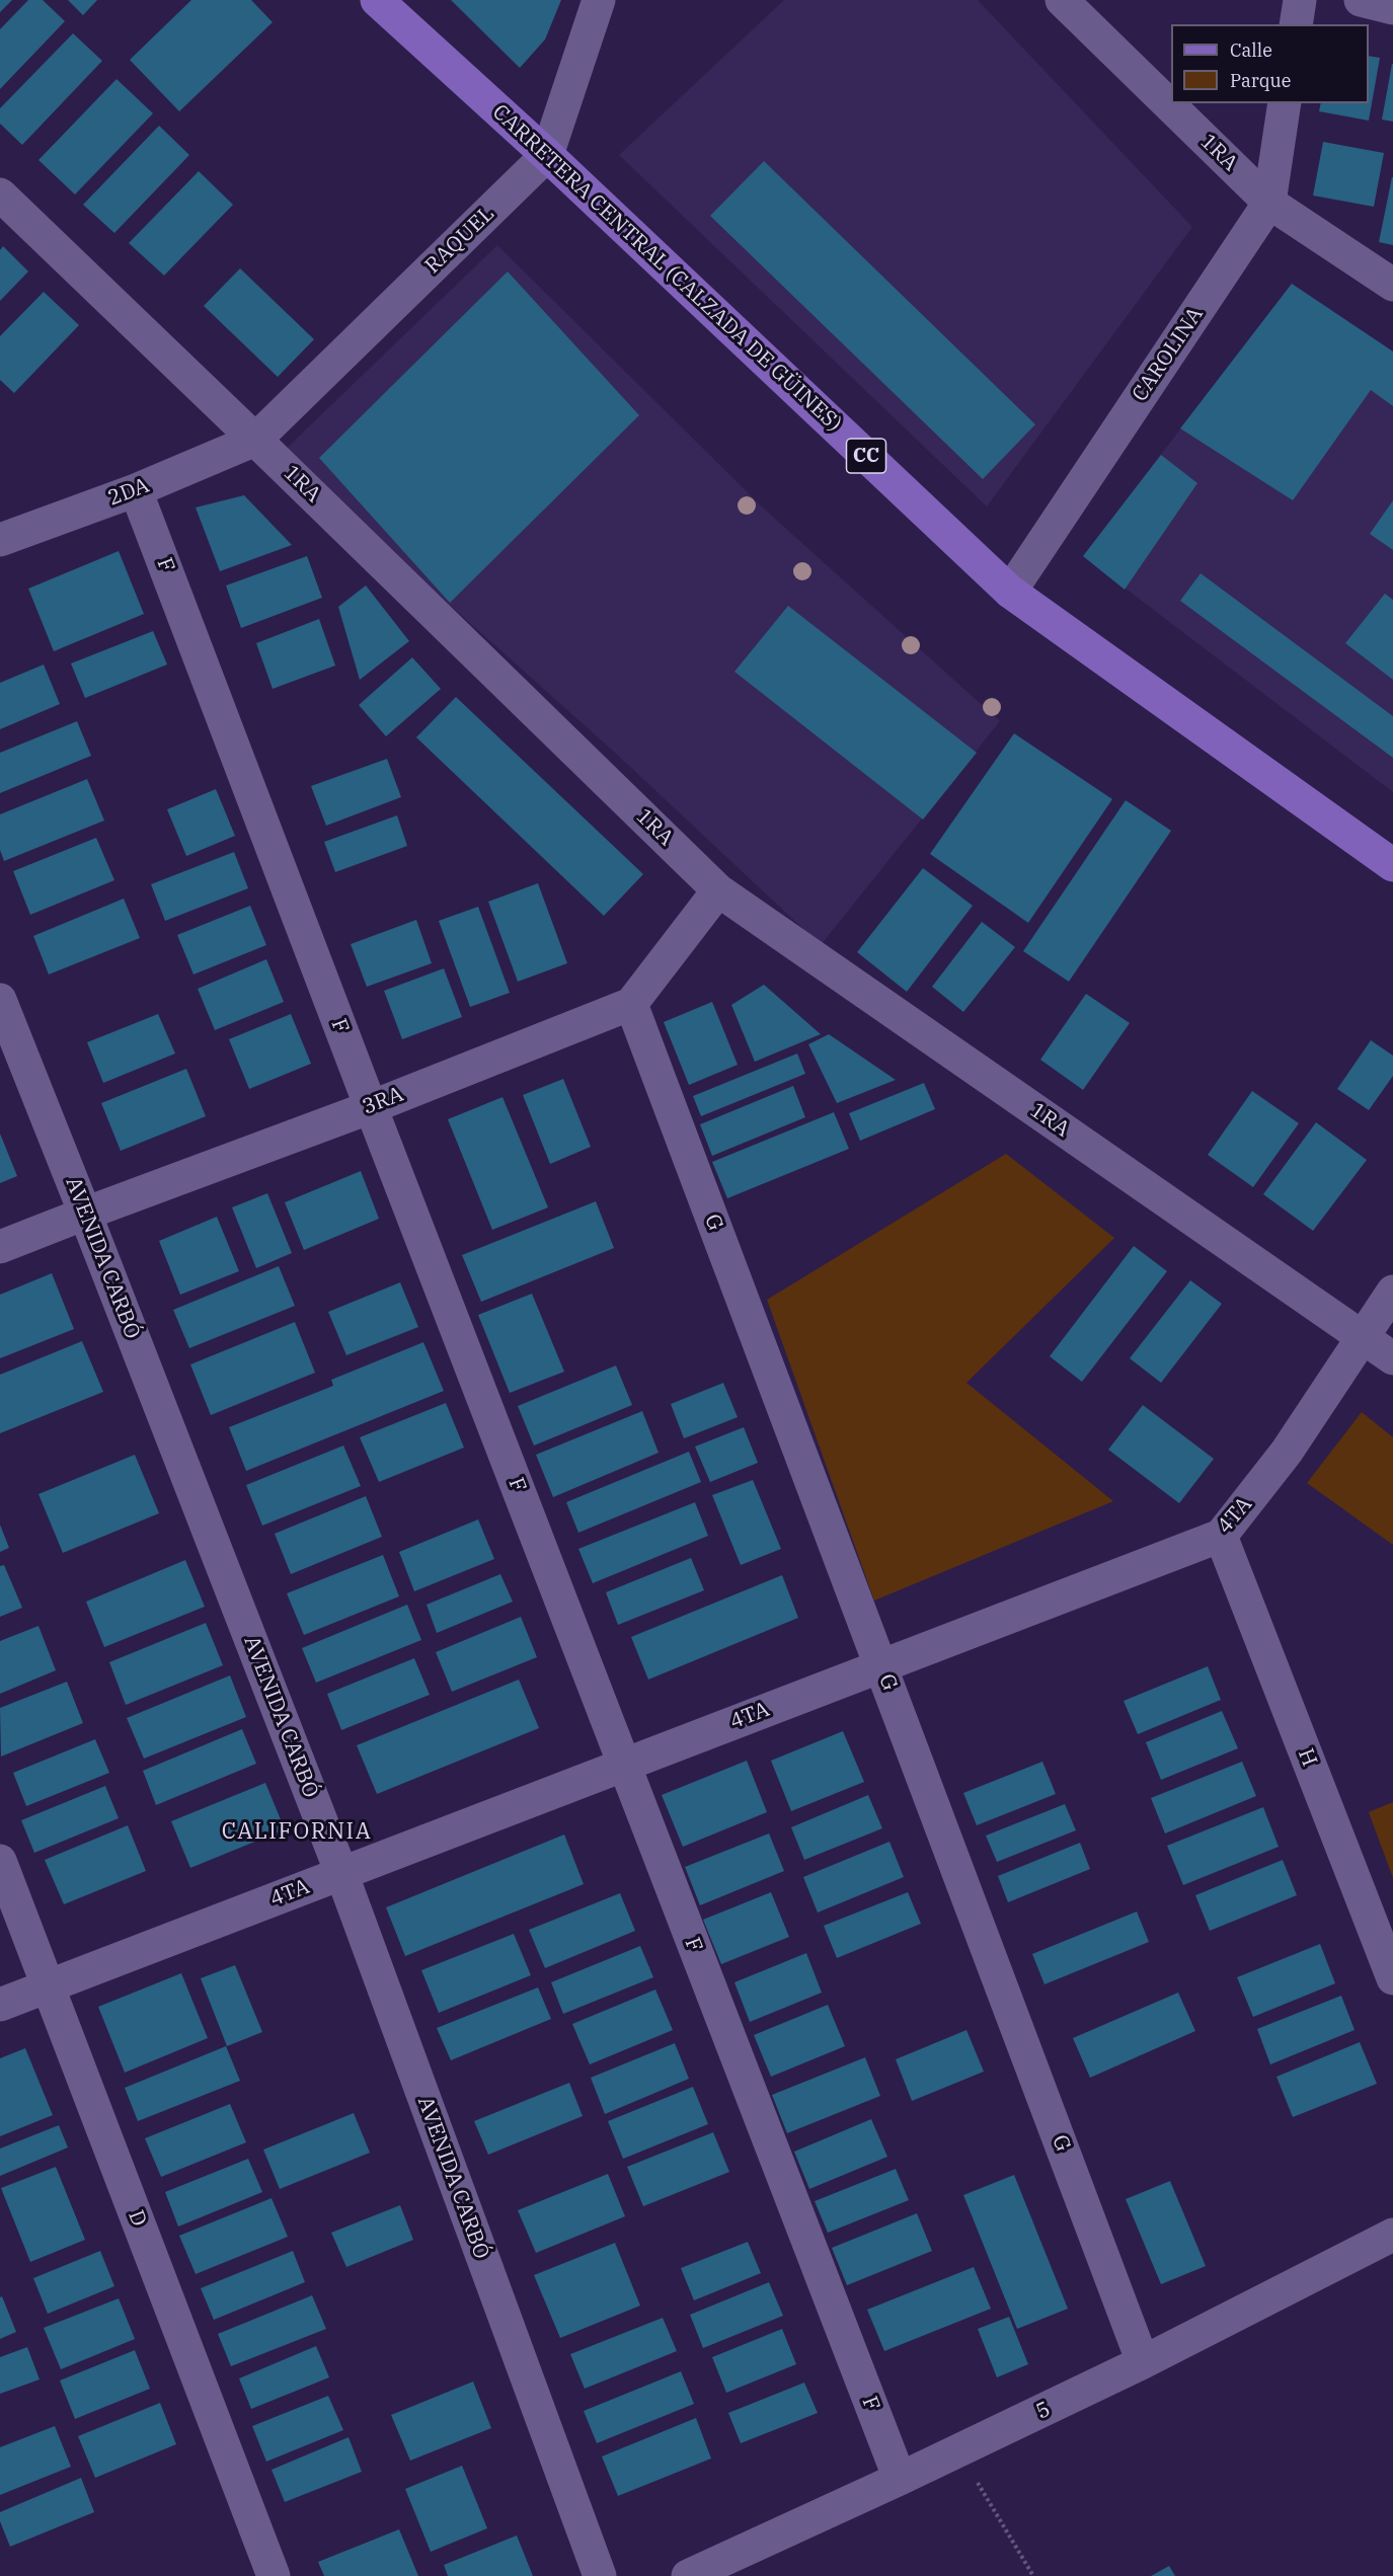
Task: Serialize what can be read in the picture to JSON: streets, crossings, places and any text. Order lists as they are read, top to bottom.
{
  "streets": {
    "main road": ["CARRETERA CENTRAL (CALZADA DE GÜINES)", "CC"],
    "street": [
      "1RA",
      "RAQUEL",
      "CAROLINA",
      "2DA",
      "F",
      "3RA",
      "G",
      "AVENIDA CARBÓ",
      "4TA",
      "H",
      "D",
      "5"
    ]
  },
  "crossings": [
    ["1RA", "RAQUEL"],
    ["1RA", "CAROLINA"],
    ["1RA", "2DA"],
    ["1RA", "4TA"],
    ["RAQUEL", "CARRETERA CENTRAL (CALZADA DE GÜINES)"],
    ["RAQUEL", "2DA"],
    ["CARRETERA CENTRAL (CALZADA DE GÜINES)", "CAROLINA"],
    ["2DA", "F"],
    ["F", "3RA"],
    ["F", "4TA"],
    ["F", "5"],
    ["3RA", "G"],
    ["3RA", "AVENIDA CARBÓ"],
    ["G", "4TA"],
    ["G", "5"],
    ["AVENIDA CARBÓ", "4TA"],
    ["4TA", "H"],
    ["4TA", "D"]
  ],
  "districts": ["CALIFORNIA"],
  "legend": ["Calle", "Parque"]
}
